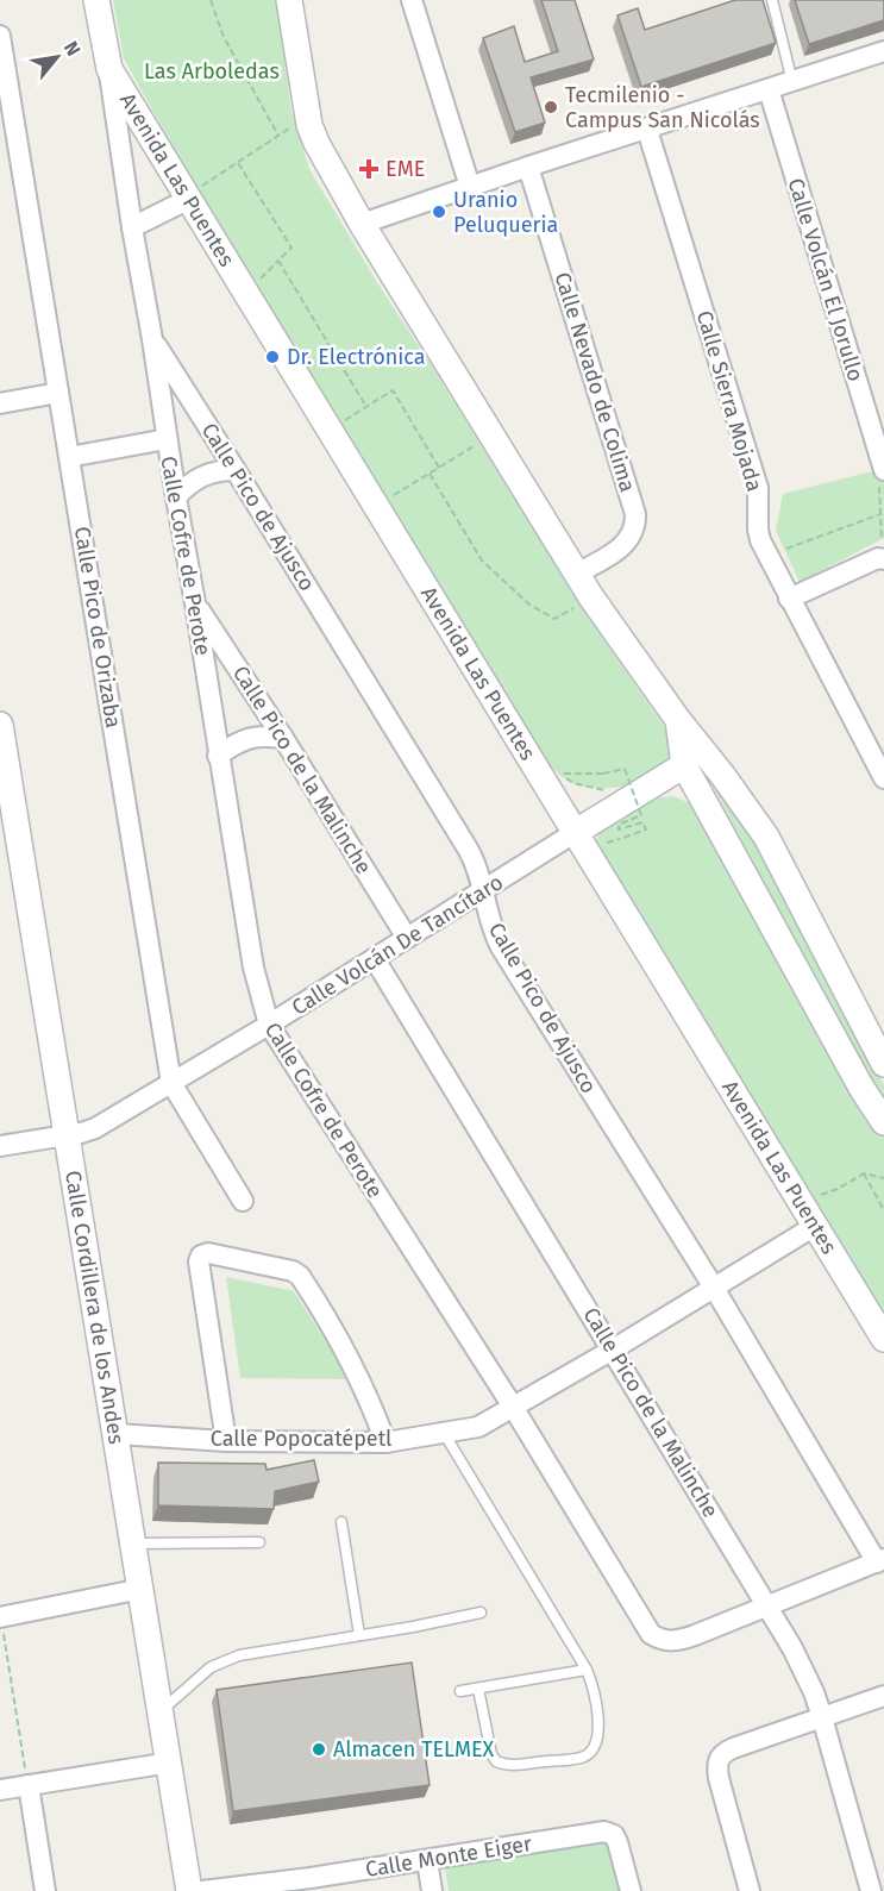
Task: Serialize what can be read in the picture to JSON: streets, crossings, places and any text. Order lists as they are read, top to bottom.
{
  "streets": {
    "street": [
      "Avenida Las Puentes",
      "Calle Volcán El Jorullo",
      "Calle Nevado de Colima",
      "Calle Sierra Mojada",
      "Calle Pico de Ajusco",
      "Calle Cofre de Perote",
      "Calle Pico de Orizaba",
      "Calle Pico de la Malinche",
      "Calle Volcán De Tancítaro",
      "Calle Cordillera de los Andes",
      "Calle Popocatépetl",
      "Calle Monte Eiger"
    ]
  },
  "crossings": [
    ["Avenida Las Puentes", "Calle Cofre de Perote"],
    ["Avenida Las Puentes", "Calle Volcán De Tancítaro"],
    ["Avenida Las Puentes", "Calle Popocatépetl"],
    ["Calle Pico de Ajusco", "Calle Cofre de Perote"],
    ["Calle Pico de Ajusco", "Calle Volcán De Tancítaro"],
    ["Calle Pico de Ajusco", "Calle Popocatépetl"],
    ["Calle Cofre de Perote", "Calle Pico de la Malinche"],
    ["Calle Cofre de Perote", "Calle Volcán De Tancítaro"],
    ["Calle Cofre de Perote", "Calle Popocatépetl"],
    ["Calle Pico de Orizaba", "Calle Volcán De Tancítaro"],
    ["Calle Pico de la Malinche", "Calle Volcán De Tancítaro"],
    ["Calle Pico de la Malinche", "Calle Popocatépetl"],
    ["Calle Volcán De Tancítaro", "Calle Cordillera de los Andes"],
    ["Calle Cordillera de los Andes", "Calle Popocatépetl"]
  ],
  "parks": ["Las Arboledas"],
  "places": {
    "other": [
      "Tecmilenio - Campus San Nicolás",
      "Uranio Peluqueria",
      "Dr. Electrónica",
      "Almacen TELMEX"
    ],
    "health": ["EME"]
  },
  "north": "top right"
}
